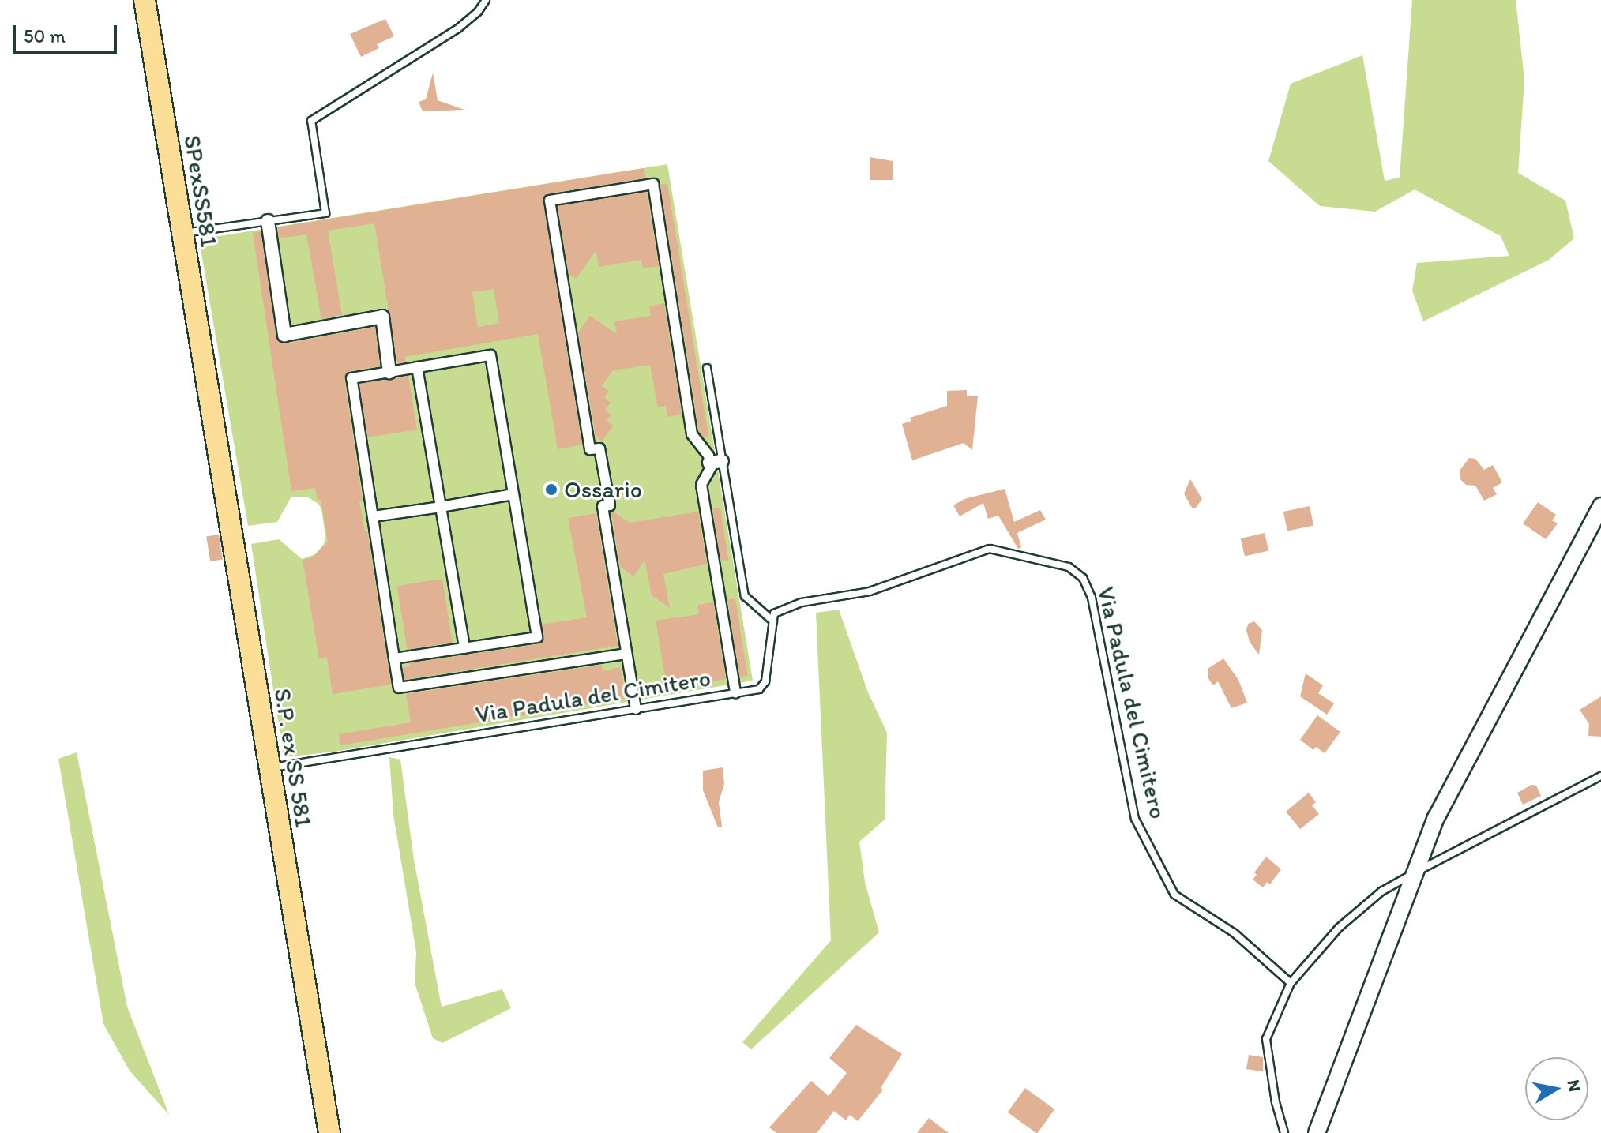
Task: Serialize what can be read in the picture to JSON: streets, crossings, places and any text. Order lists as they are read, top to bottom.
{
  "streets": {
    "main road": ["SPexSS581", "S.P. ex SS 581"],
    "lane": ["Via Padula del Cimitero"]
  },
  "crossings": [
    ["SPexSS581", "S.P. ex SS 581"],
    ["Via Padula del Cimitero", "S.P. ex SS 581"]
  ],
  "places": ["Ossario"],
  "scale_bar": "50 m",
  "north": "right"
}
